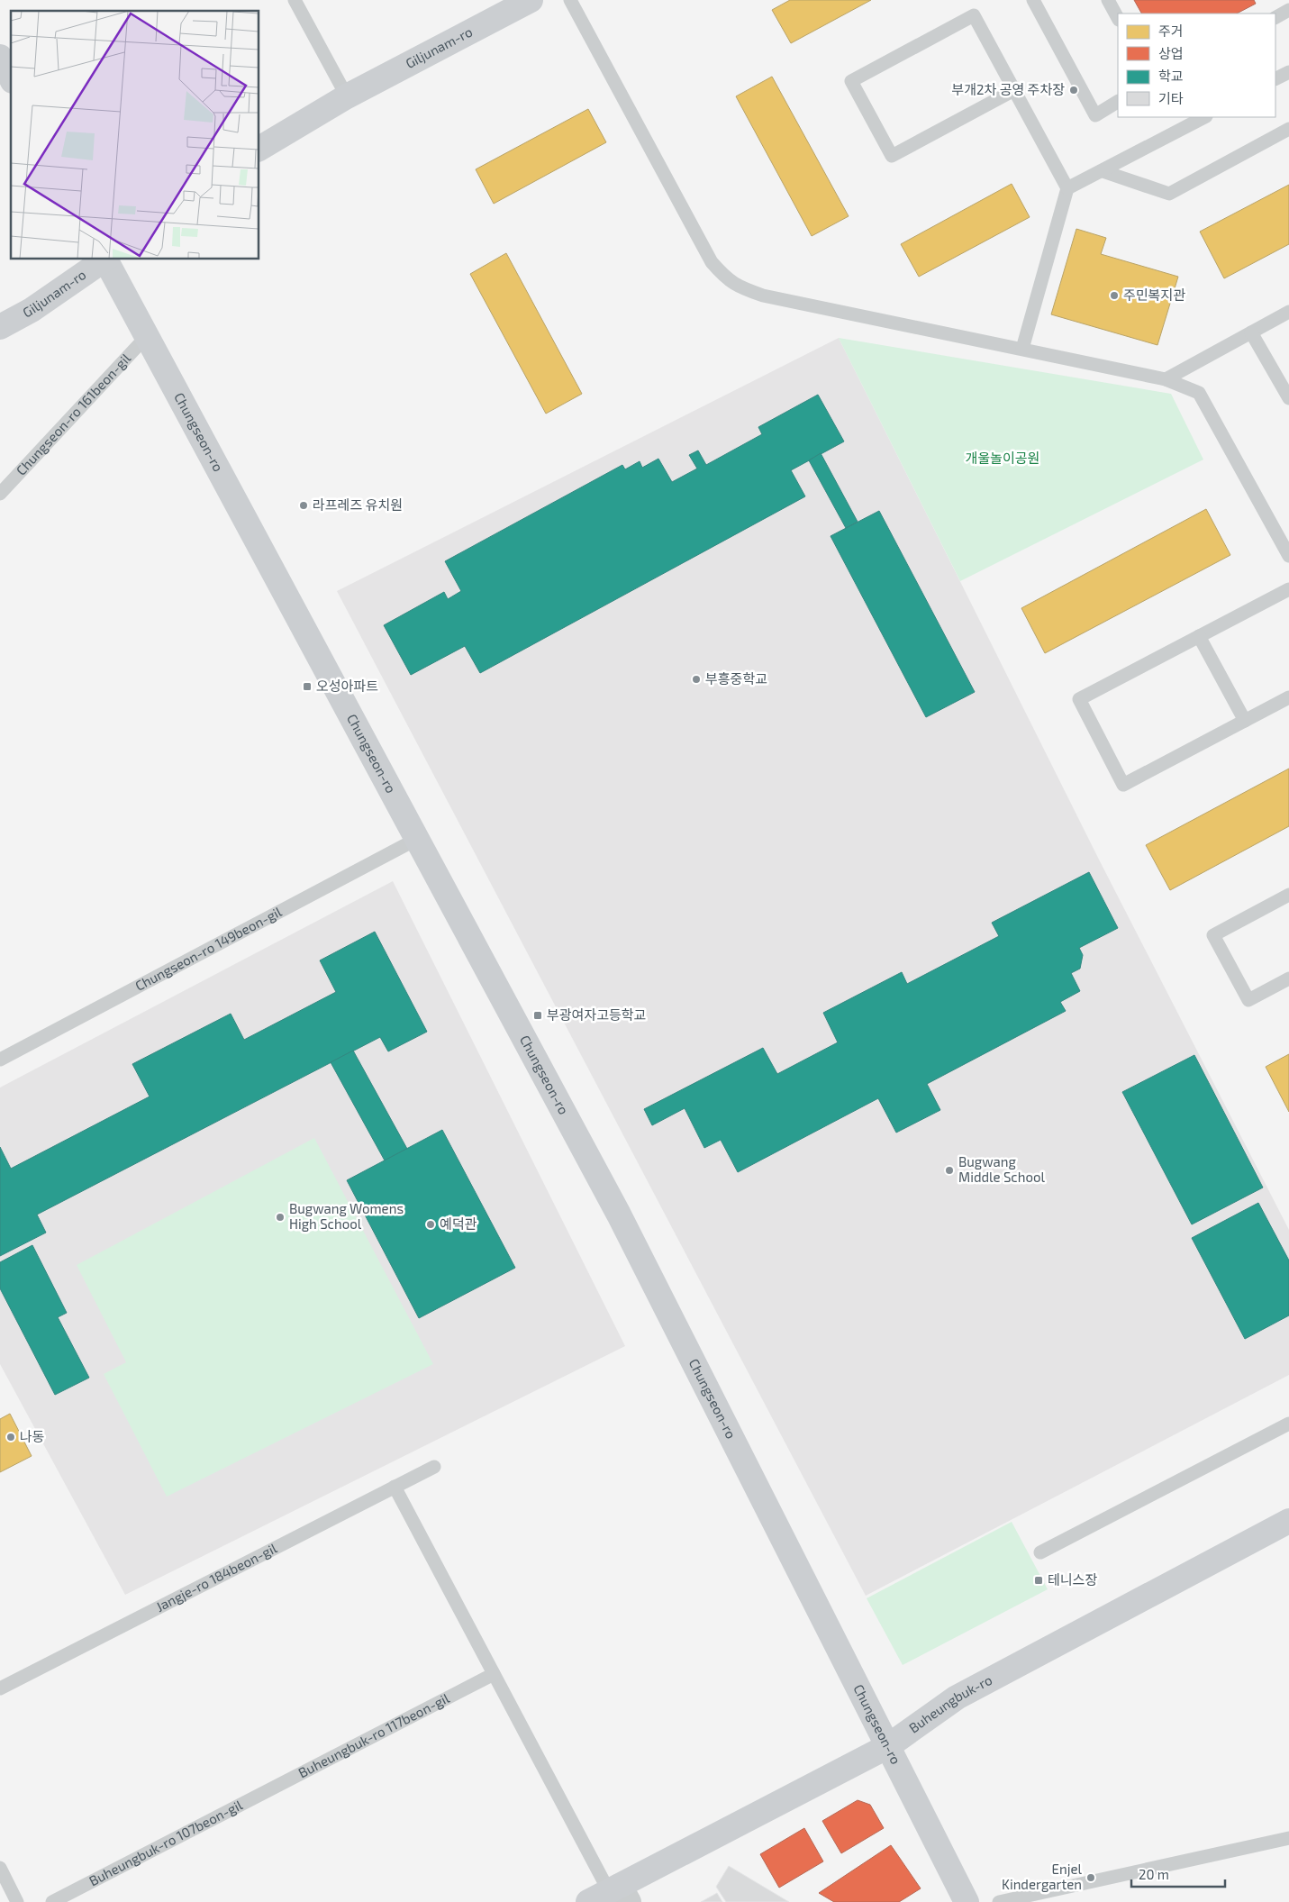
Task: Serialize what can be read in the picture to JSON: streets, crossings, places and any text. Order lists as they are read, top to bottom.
{
  "streets": {
    "street": ["Giljunam-ro", "Chungseon-ro", "Buheungbuk-ro"],
    "lane": [
      "Chungseon-ro 161beon-gil",
      "Chungseon-ro 149beon-gil",
      "Jangje-ro 184beon-gil",
      "Buheungbuk-ro 117beon-gil",
      "Buheungbuk-ro 107beon-gil"
    ]
  },
  "crossings": [
    ["Chungseon-ro 161beon-gil", "Chungseon-ro"],
    ["Chungseon-ro", "Chungseon-ro 149beon-gil"],
    ["Chungseon-ro", "Buheungbuk-ro"],
    ["Buheungbuk-ro 117beon-gil", "Buheungbuk-ro 107beon-gil"]
  ],
  "parks": ["개울놀이공원"],
  "places": {
    "other": [
      "부개2차 공영 주차장",
      "주민복지관",
      "라프레즈 유치원",
      "부흥중학교",
      "Bugwang Middle School",
      "Bugwang Womens High School",
      "예덕관",
      "나동",
      "Enjel Kindergarten"
    ],
    "transit": ["오성아파트", "부광여자고등학교", "테니스장"]
  },
  "legend": [
    "주거",
    "상업",
    "학교",
    "기타"
  ],
  "scale_bar": "20 m"
}
